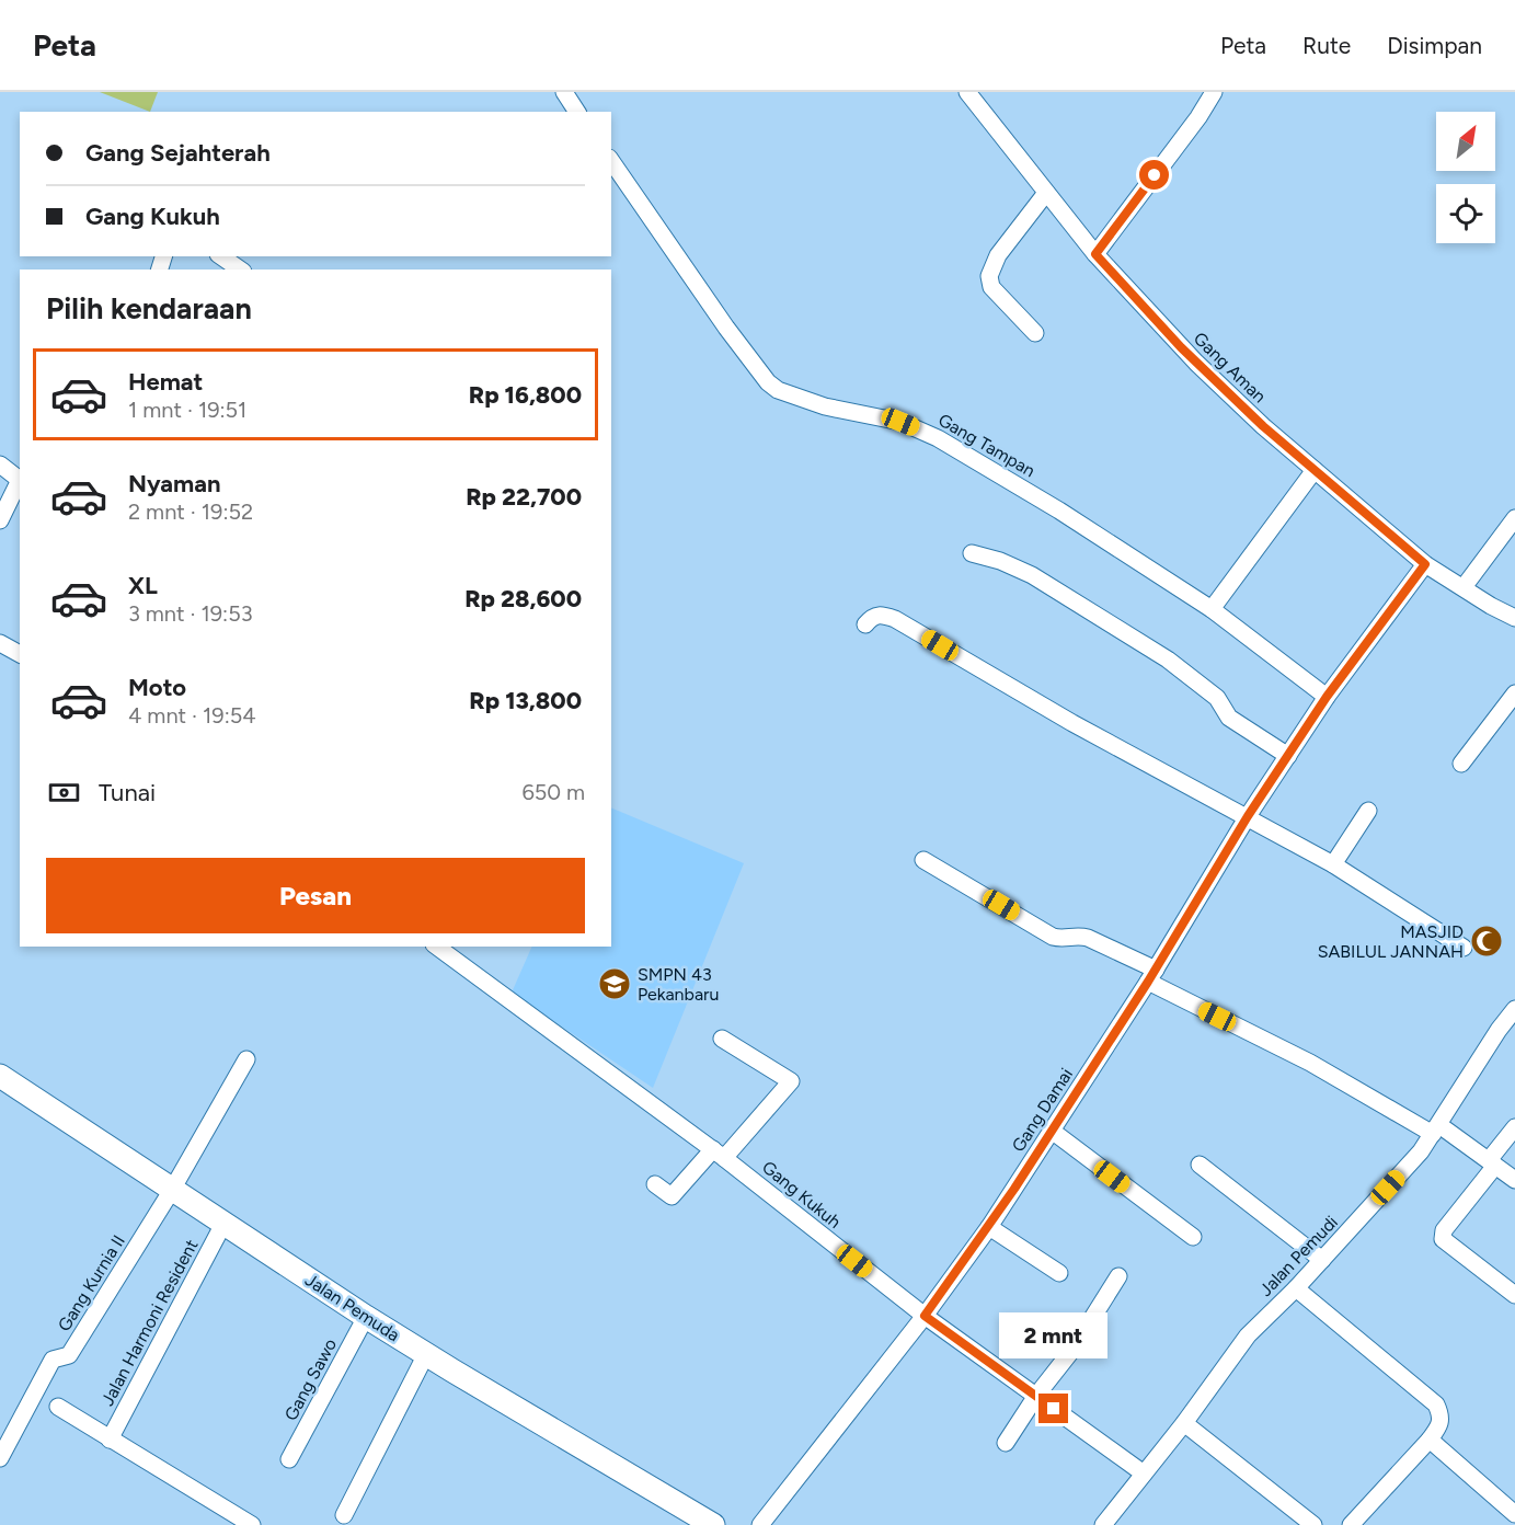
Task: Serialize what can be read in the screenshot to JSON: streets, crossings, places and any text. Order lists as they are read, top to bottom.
{
  "streets": {
    "main road": ["Jalan Pemuda"],
    "street": [
      "Gang Aman",
      "Gang Tampan",
      "Gang Damai",
      "Gang Kukuh",
      "Jalan Pemudi",
      "Gang Kurnia II",
      "Jalan Harmoni Resident",
      "Gang Sawo"
    ]
  },
  "crossings": [
    ["Gang Aman", "Gang Damai"],
    ["Gang Tampan", "Gang Damai"],
    ["Gang Damai", "Gang Kukuh"],
    ["Gang Kukuh", "Jalan Pemudi"],
    ["Gang Kurnia II", "Jalan Pemuda"],
    ["Jalan Pemuda", "Jalan Harmoni Resident"],
    ["Jalan Pemuda", "Gang Sawo"]
  ],
  "places": {
    "mosque": ["MASJID SABILUL JANNAH"],
    "school or university": ["SMPN 43 Pekanbaru"]
  },
  "north": "top right",
  "page": {
    "header": "Peta",
    "nav": ["Peta", "Rute", "Disimpan"],
    "banner": ["Gang Sejahterah", "Gang Kukuh"],
    "heading": "Pilih kendaraan",
    "list": [
      {
        "name": "Hemat",
        "note": "1 mnt · 19:51",
        "value": "Rp 16,800"
      },
      {
        "name": "Nyaman",
        "note": "2 mnt · 19:52",
        "value": "Rp 22,700"
      },
      {
        "name": "XL",
        "note": "3 mnt · 19:53",
        "value": "Rp 28,600"
      },
      {
        "name": "Moto",
        "note": "4 mnt · 19:54",
        "value": "Rp 13,800"
      }
    ],
    "pay": ["Tunai", "650 m"],
    "buttons": "Pesan",
    "bubble": "2 mnt"
  }
}
